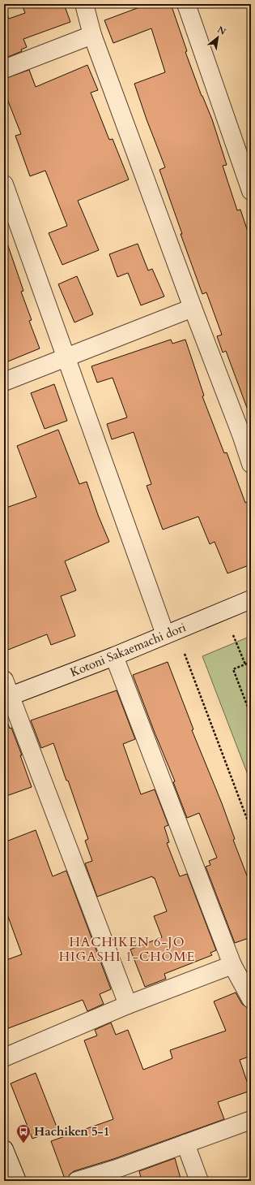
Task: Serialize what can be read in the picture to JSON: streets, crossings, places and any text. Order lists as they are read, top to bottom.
{
  "streets": {
    "street": ["Kotoni Sakaemachi dori"]
  },
  "districts": ["HACHIKEN 6-JO HIGASHI 1-CHOME"],
  "places": {
    "bus stop": ["Hachiken 5-1"]
  },
  "north": "top right"
}
